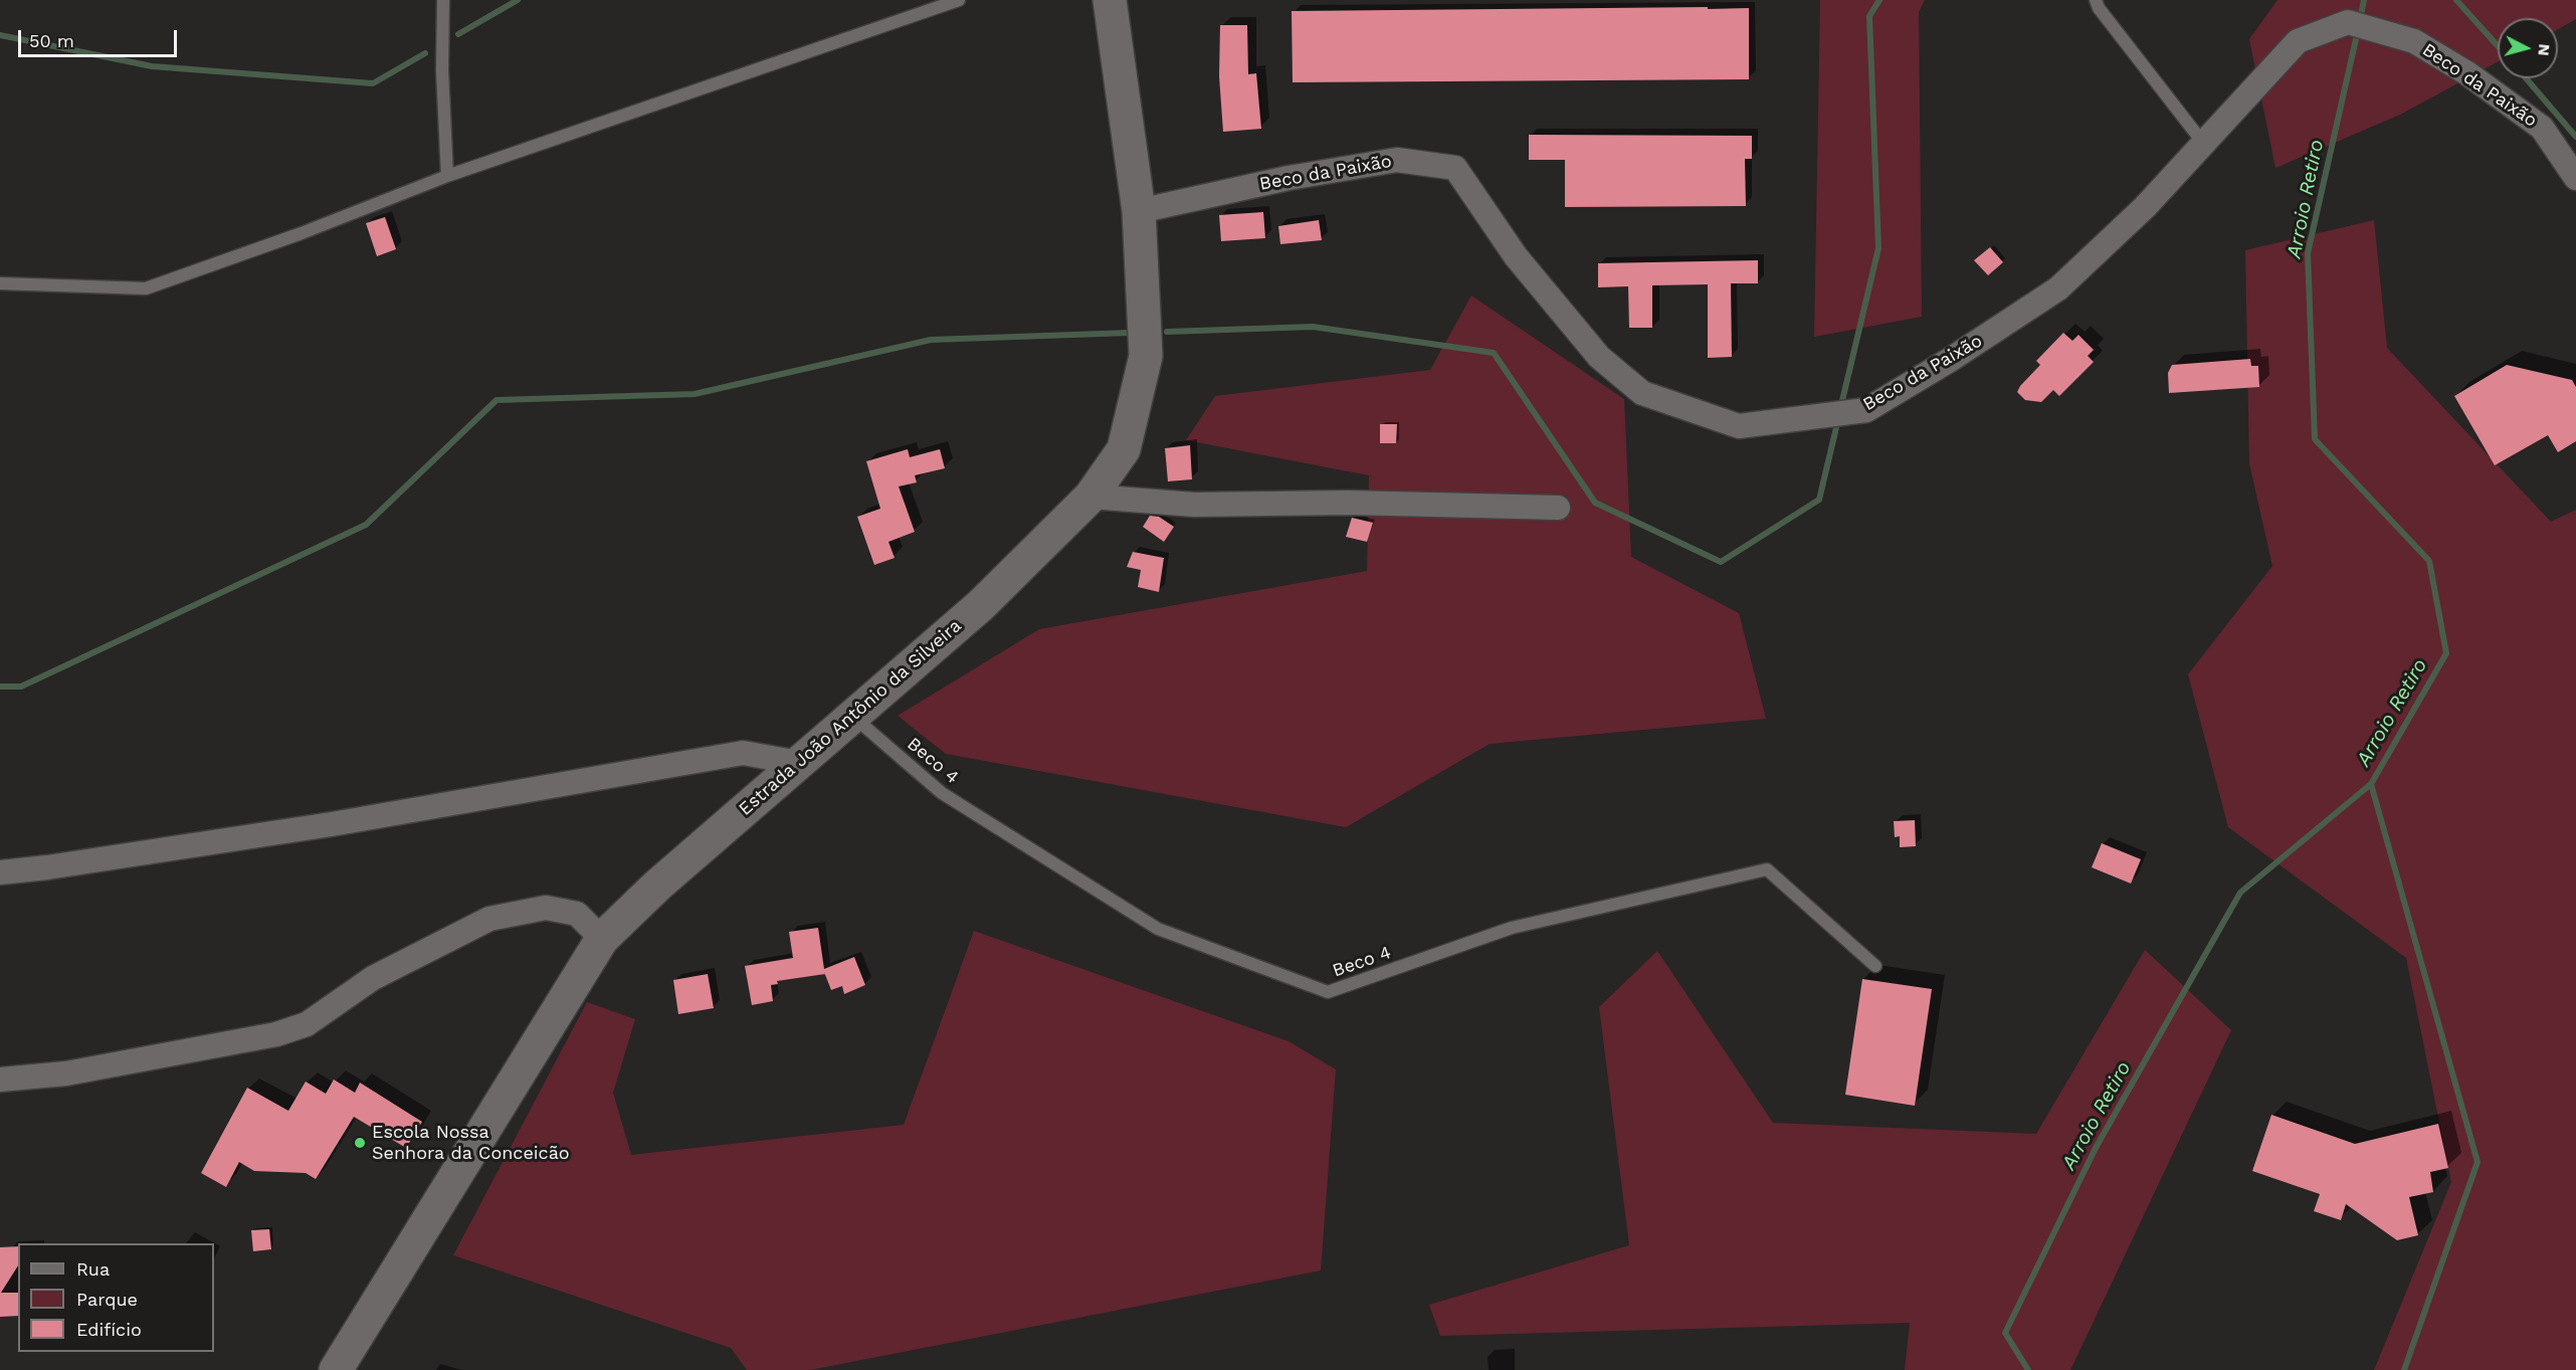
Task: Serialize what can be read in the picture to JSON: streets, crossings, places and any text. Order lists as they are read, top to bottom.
{
  "streets": {
    "main road": ["Estrada João Antônio da Silveira"],
    "street": ["Beco da Paixão"],
    "lane": ["Beco 4"]
  },
  "crossings": [
    ["Beco da Paixão", "Estrada João Antônio da Silveira"],
    ["Estrada João Antônio da Silveira", "Beco 4"]
  ],
  "water": ["Arroio Retiro"],
  "places": ["Escola Nossa Senhora da Conceicão"],
  "legend": ["Rua", "Parque", "Edifício"],
  "scale_bar": "50 m",
  "north": "right"
}
